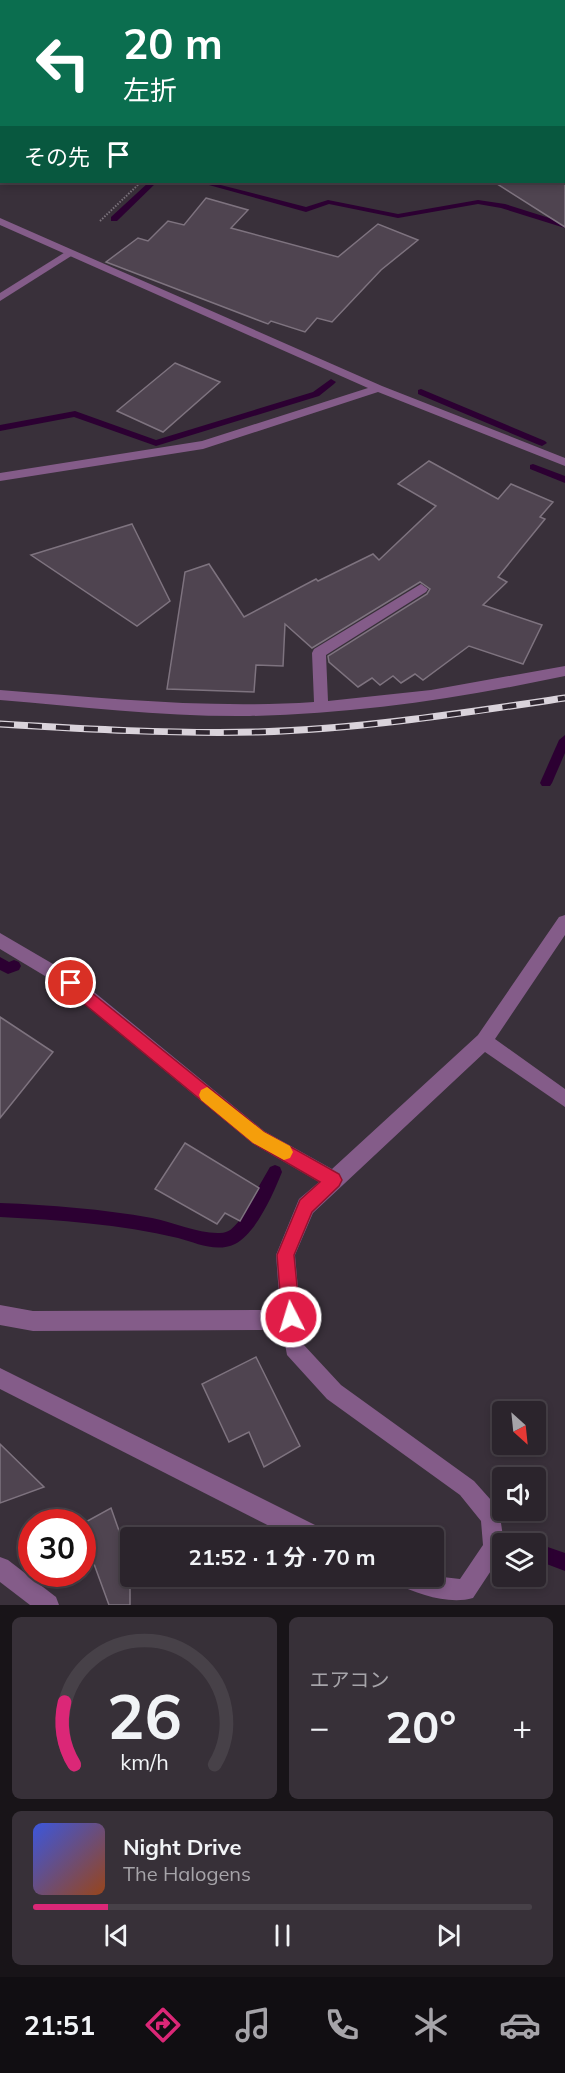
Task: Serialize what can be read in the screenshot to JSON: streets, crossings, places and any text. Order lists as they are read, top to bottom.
{
  "north": "bottom right",
  "page": {
    "turn": ["20 m", "左折"],
    "then": "その先",
    "limit": "30",
    "trip": "21:52 · 1 分 · 70 m",
    "tile": "エアコン",
    "heat": ["−", "20°", "+"],
    "song": ["Night Drive", "The Halogens"],
    "tabs": "21:51",
    "gauge": ["26", "km/h"]
  }
}
